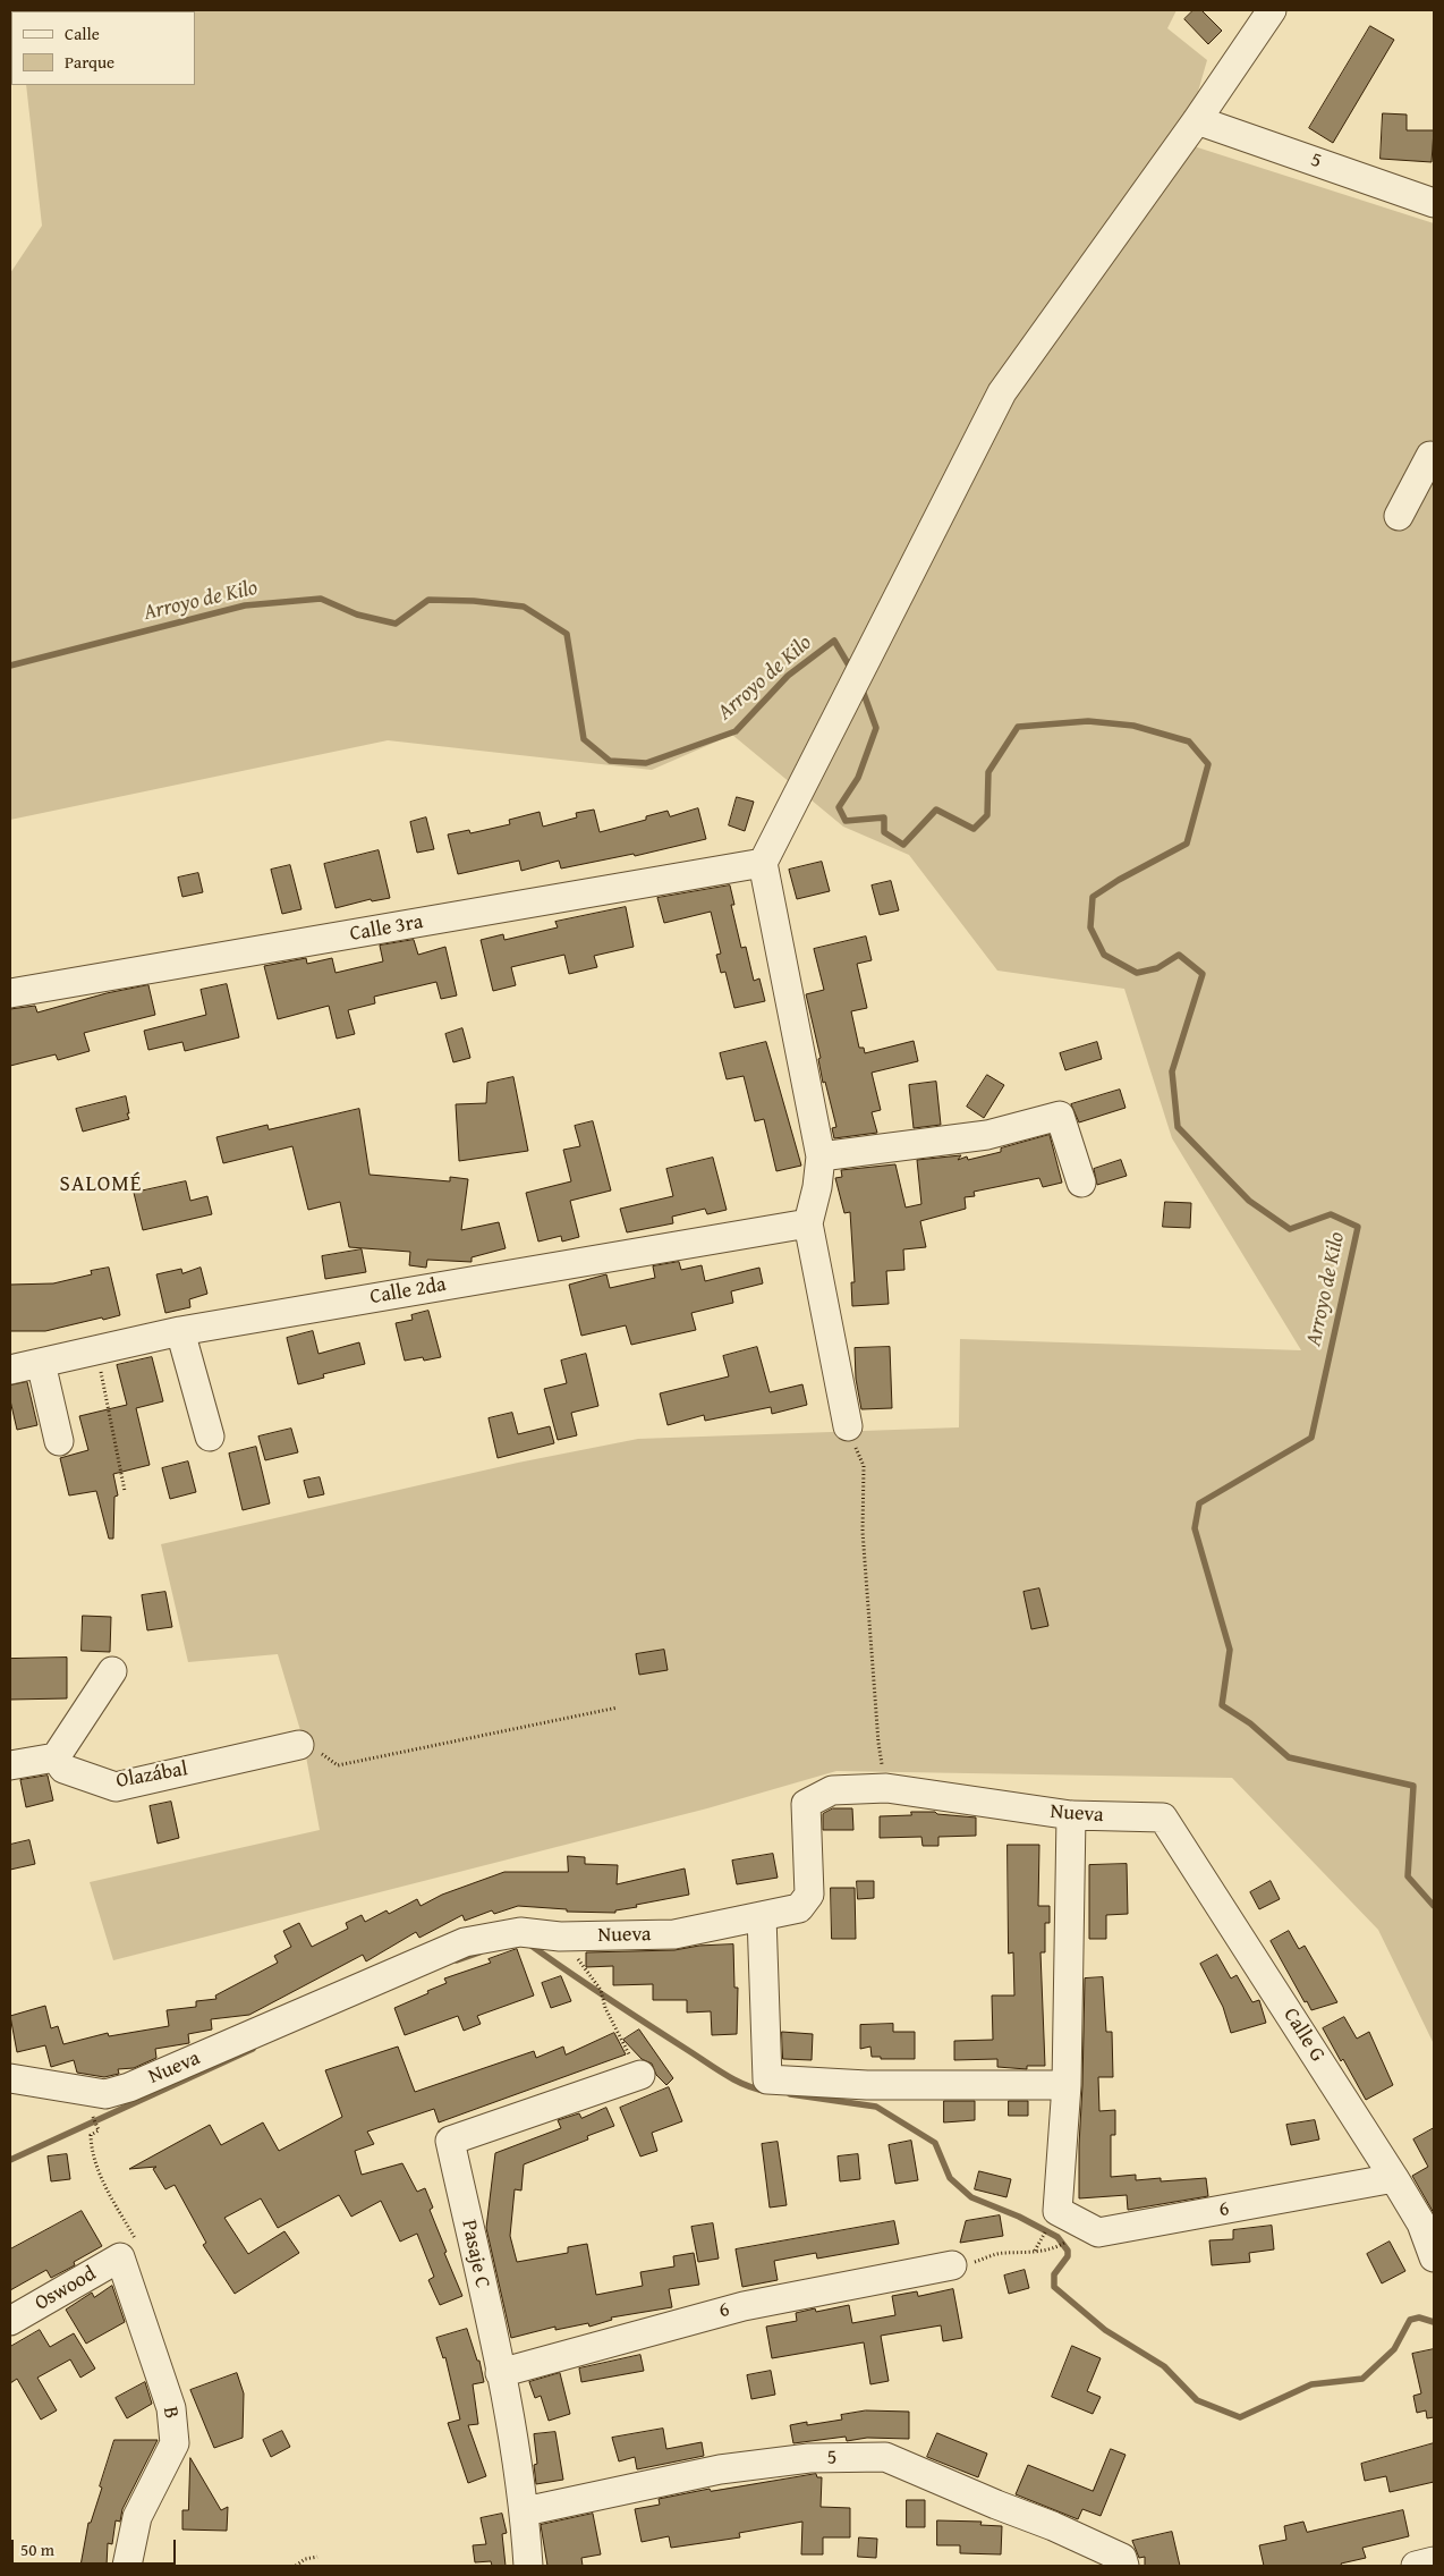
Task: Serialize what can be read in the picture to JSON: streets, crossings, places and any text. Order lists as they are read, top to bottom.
{
  "streets": {
    "street": [
      "5",
      "Calle 3ra",
      "Calle 2da",
      "Olazábal",
      "Nueva",
      "Calle G",
      "6",
      "Pasaje C",
      "Oswood",
      "B"
    ]
  },
  "crossings": [
    ["5", "Pasaje C"],
    ["Nueva", "Calle G"],
    ["Calle G", "6"],
    ["6", "Pasaje C"],
    ["Oswood", "B"]
  ],
  "districts": ["SALOMÉ"],
  "water": ["Arroyo de Kilo"],
  "legend": ["Calle", "Parque"],
  "scale_bar": "50 m"
}
